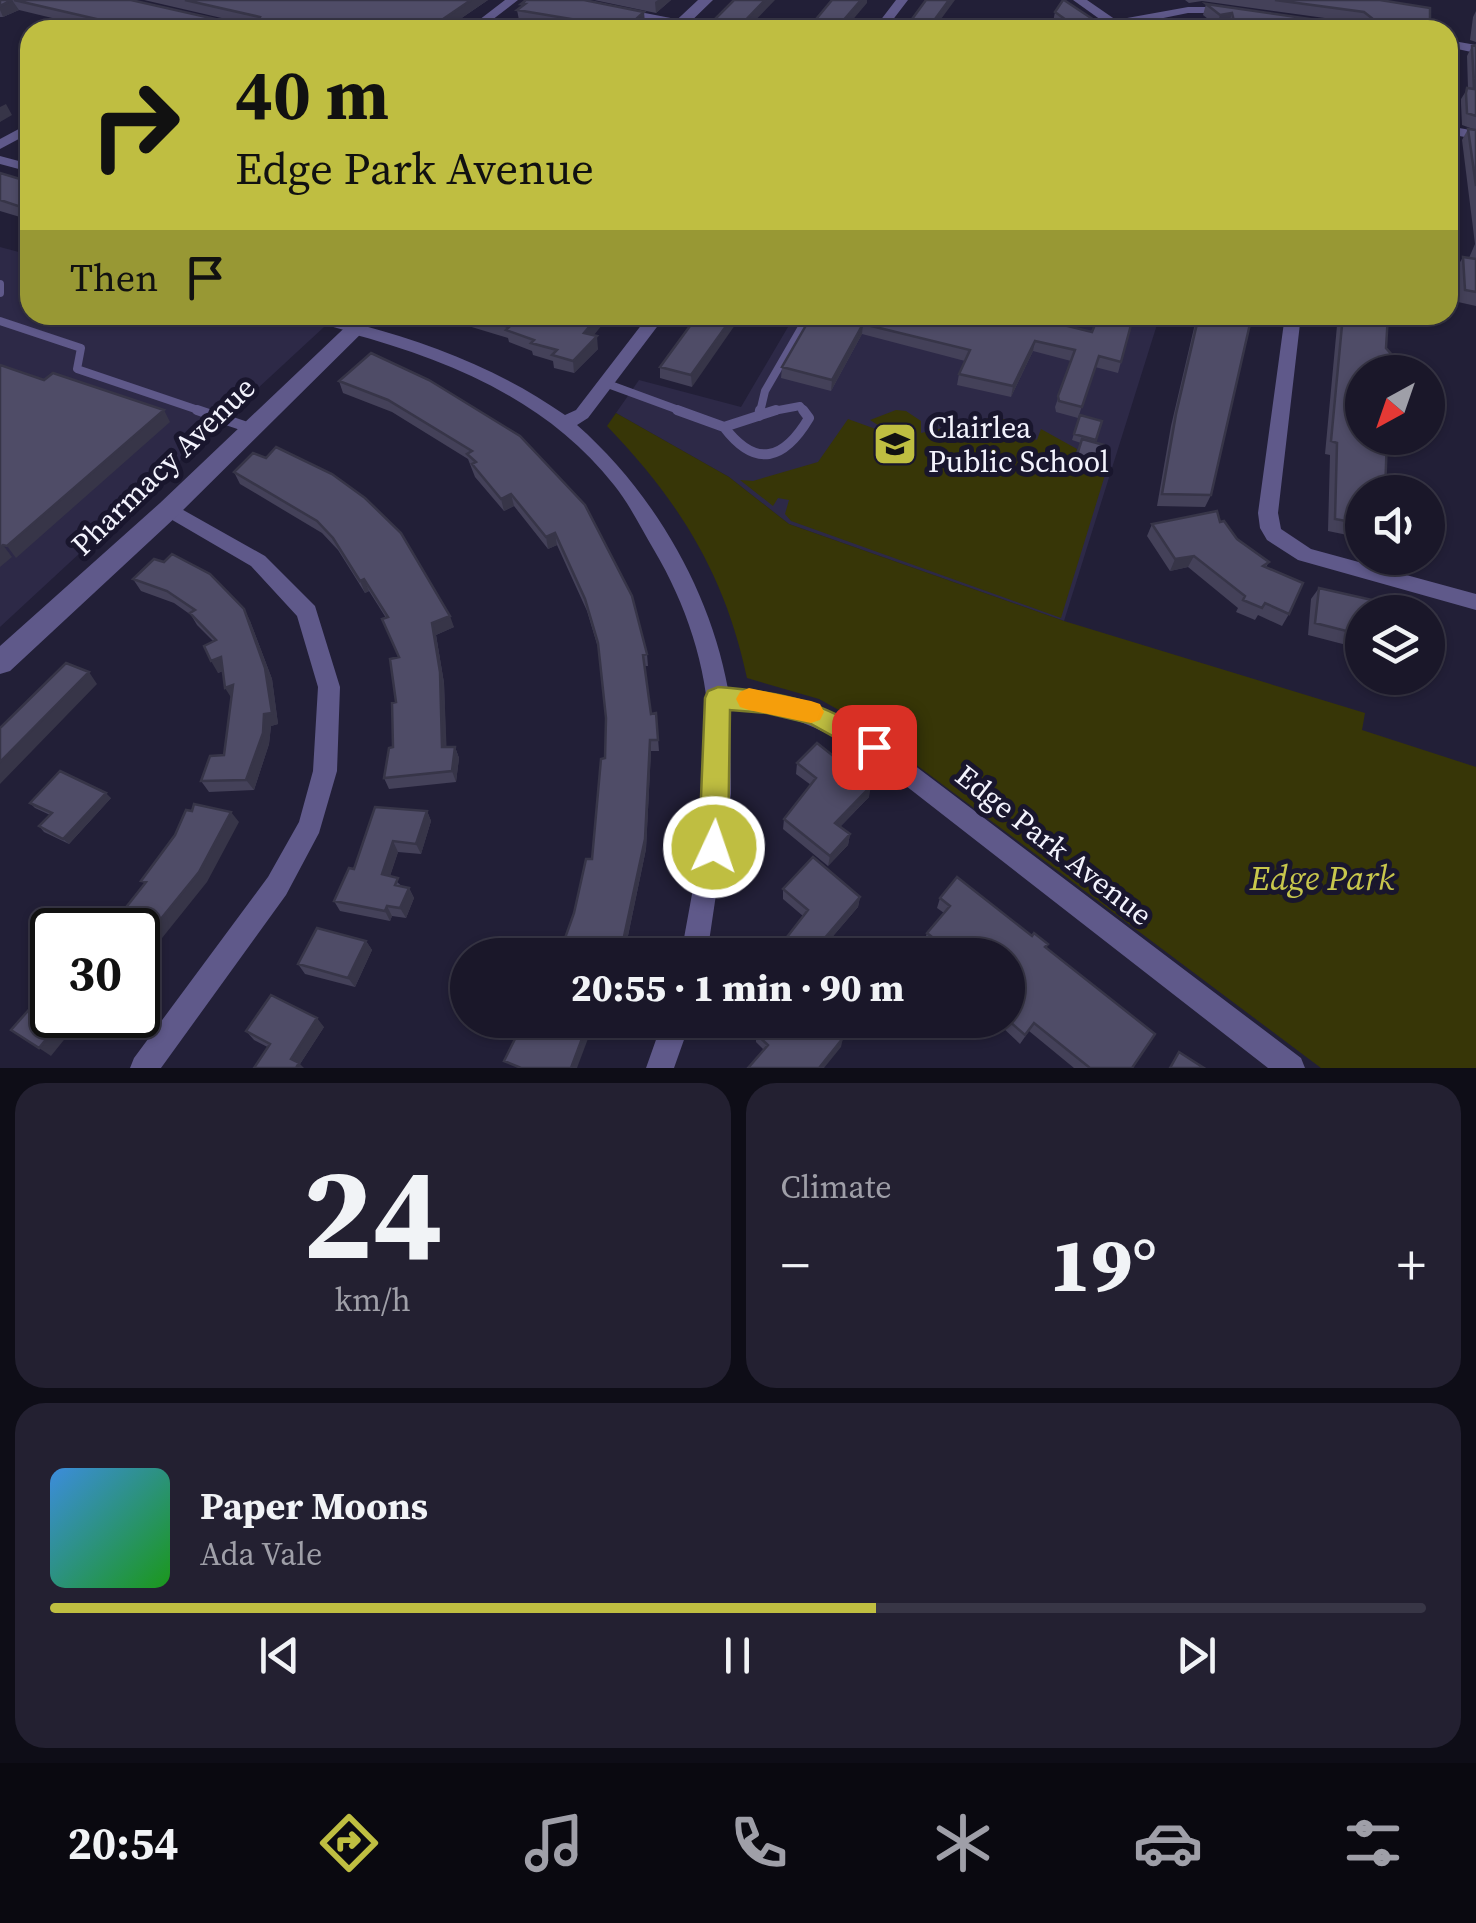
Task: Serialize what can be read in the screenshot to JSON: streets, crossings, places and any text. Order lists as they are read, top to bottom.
{
  "streets": {
    "street": ["Pharmacy Avenue", "Edge Park Avenue"]
  },
  "parks": ["Edge Park"],
  "places": {
    "school or university": ["Clairlea Public School"]
  },
  "north": "bottom left",
  "page": {
    "turn": ["40 m", "Edge Park Avenue"],
    "then": "Then",
    "limit": "30",
    "trip": "20:55 · 1 min · 90 m",
    "tile": [
      ["24", "km/h"],
      "Climate"
    ],
    "heat": ["−", "19°", "+"],
    "song": ["Paper Moons", "Ada Vale"],
    "tabs": "20:54"
  }
}
